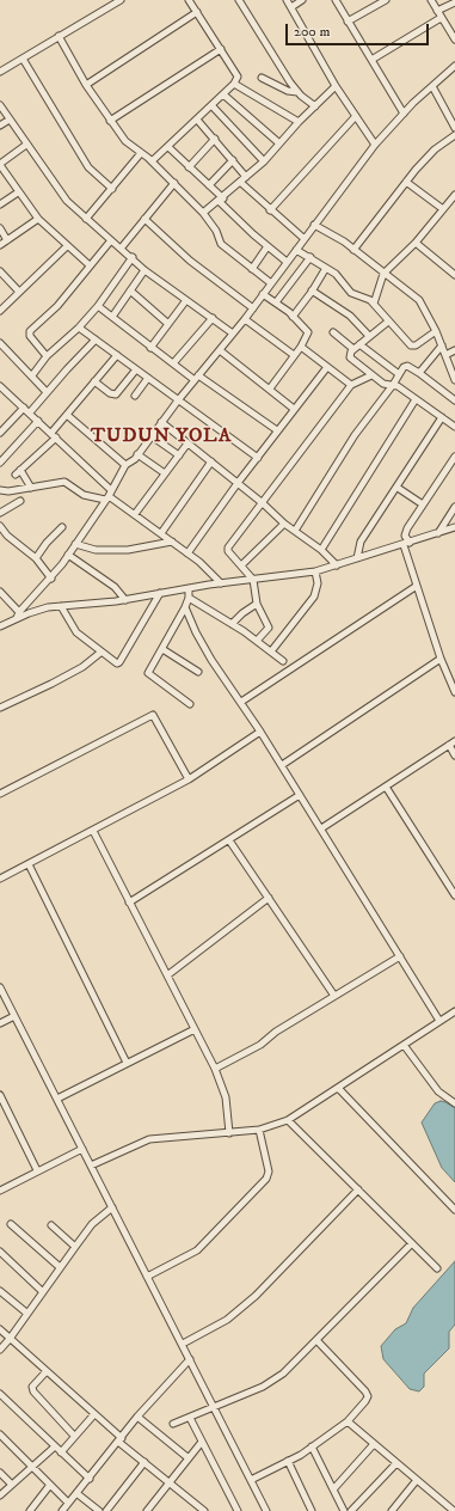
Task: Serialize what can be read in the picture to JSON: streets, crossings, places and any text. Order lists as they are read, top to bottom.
{
  "districts": ["TUDUN YOLA"],
  "scale_bar": "200 m"
}
